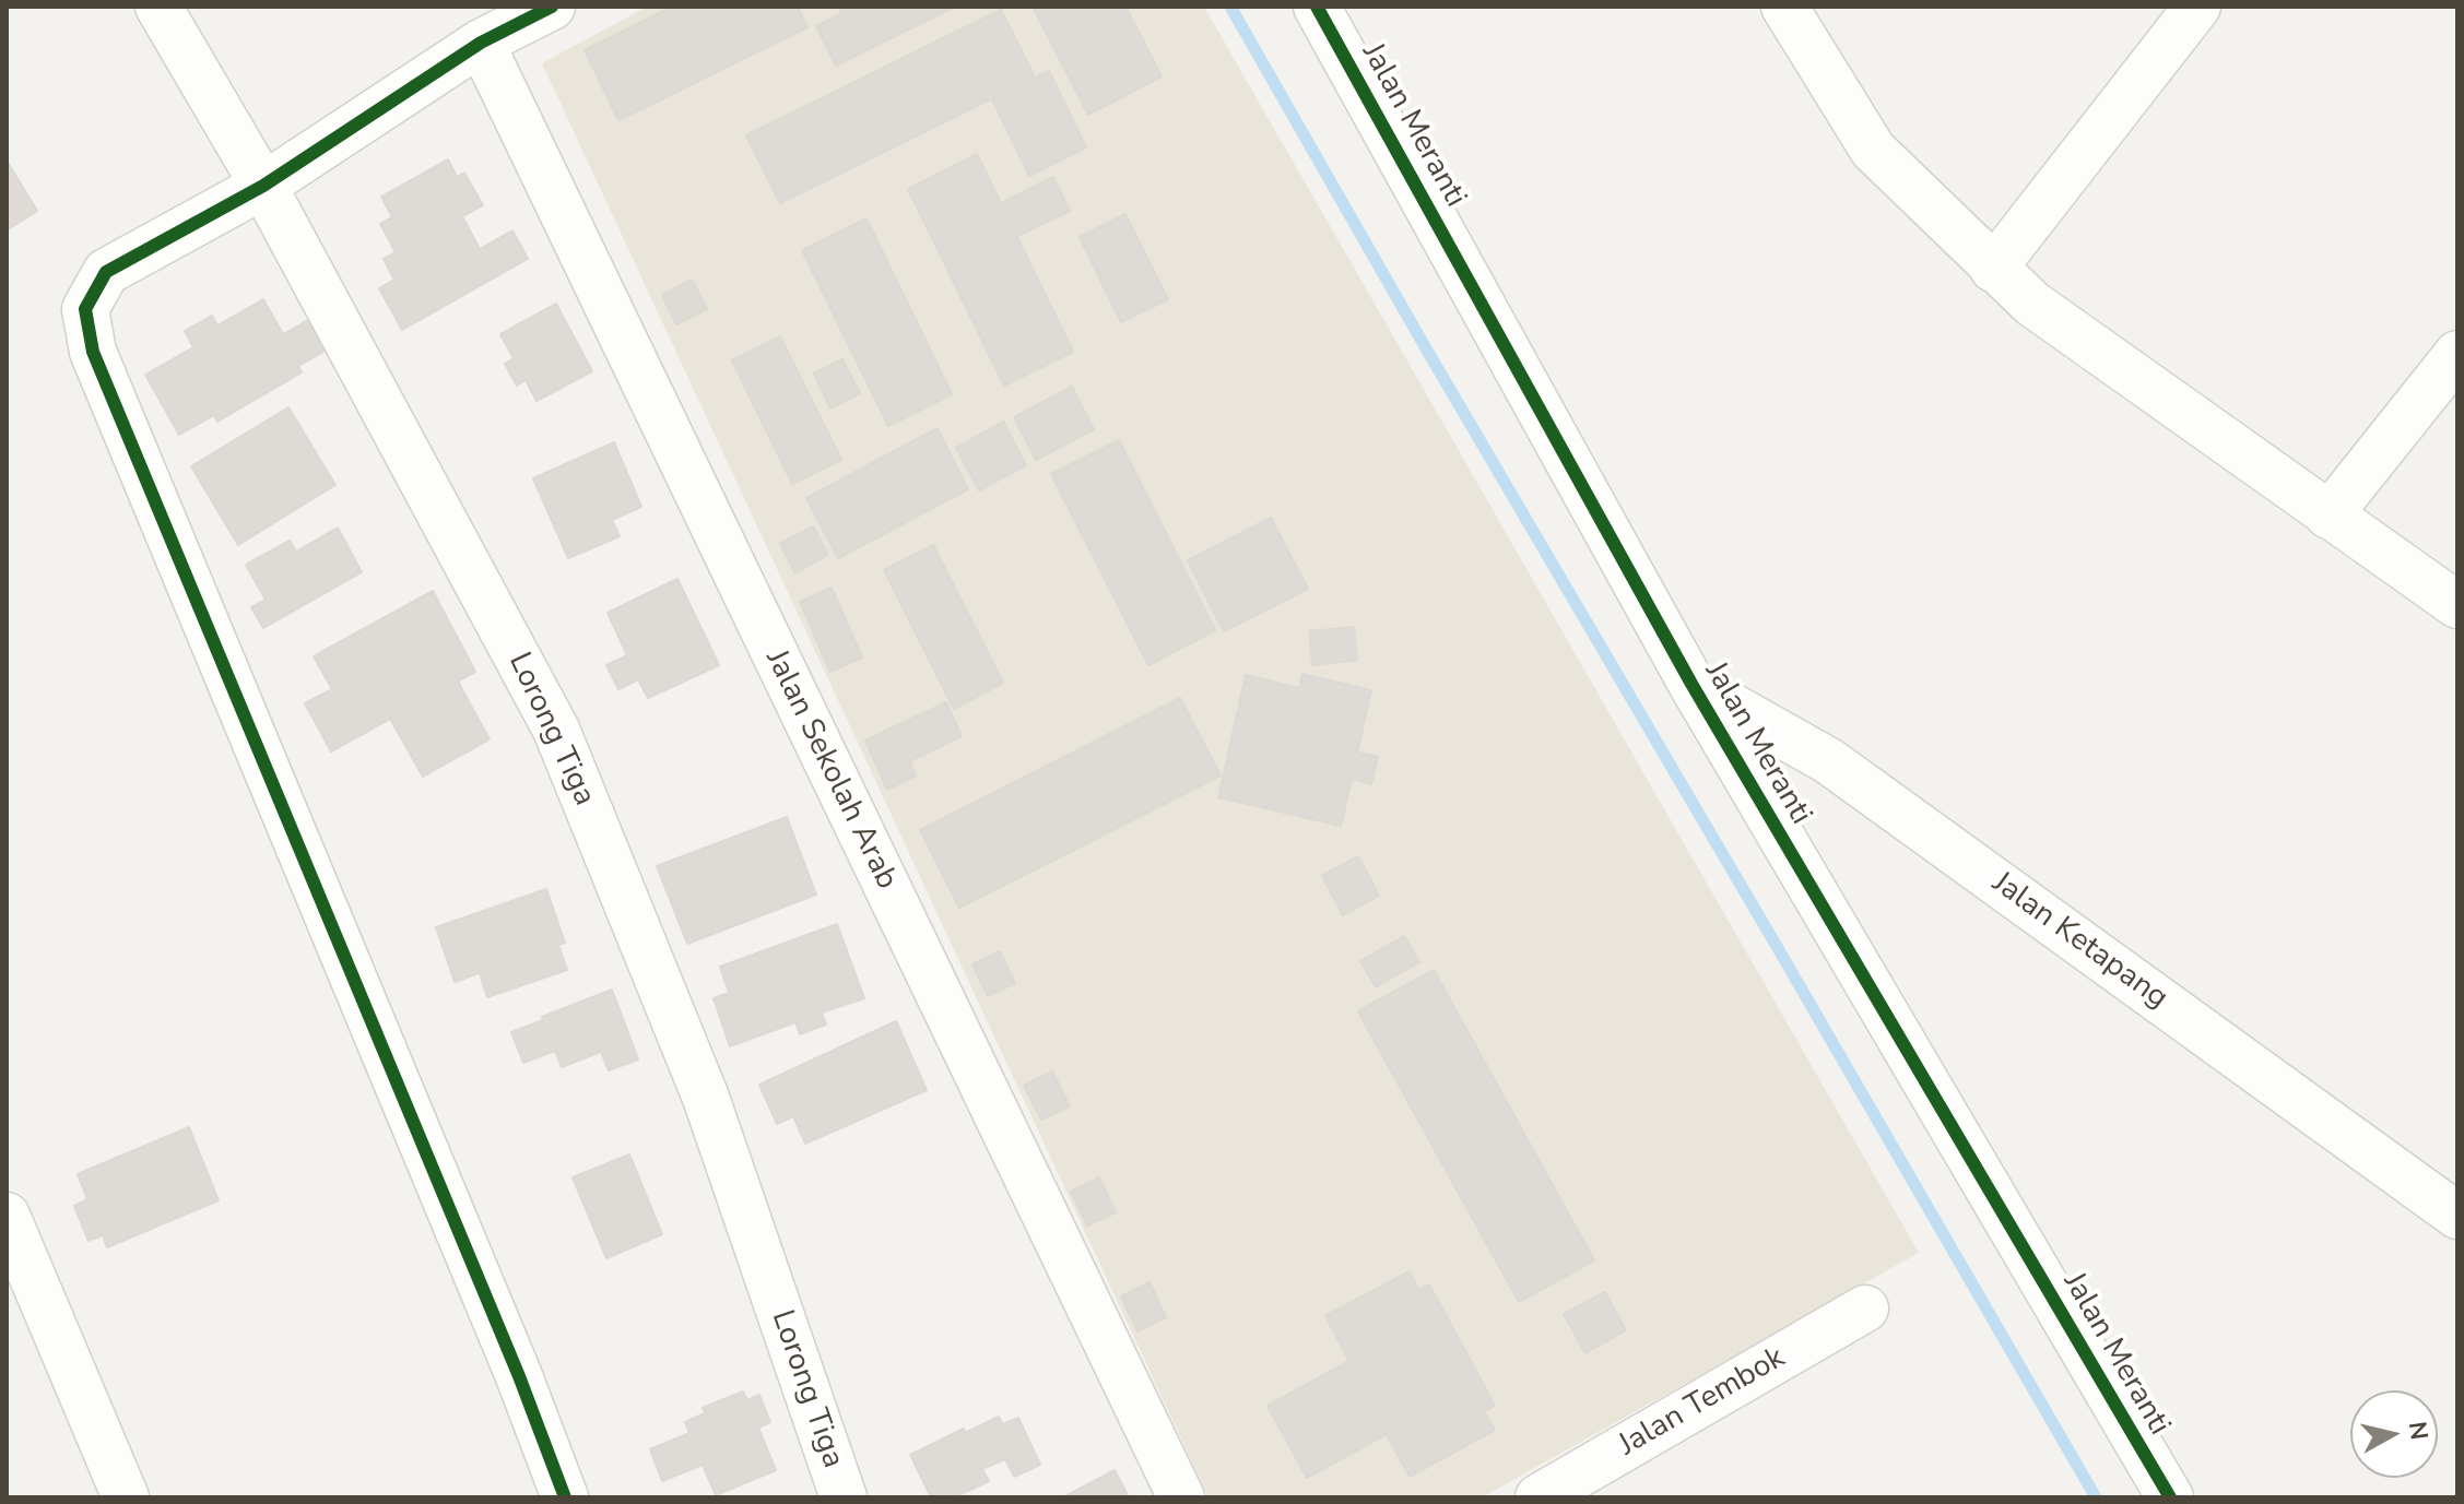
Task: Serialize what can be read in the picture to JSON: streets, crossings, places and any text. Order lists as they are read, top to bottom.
{
  "streets": {
    "street": [
      "Jalan Meranti",
      "Lorong Tiga",
      "Jalan Sekolah Arab",
      "Jalan Ketapang",
      "Jalan Tembok"
    ]
  },
  "crossings": [
    ["Jalan Meranti", "Jalan Ketapang"]
  ],
  "north": "right"
}
